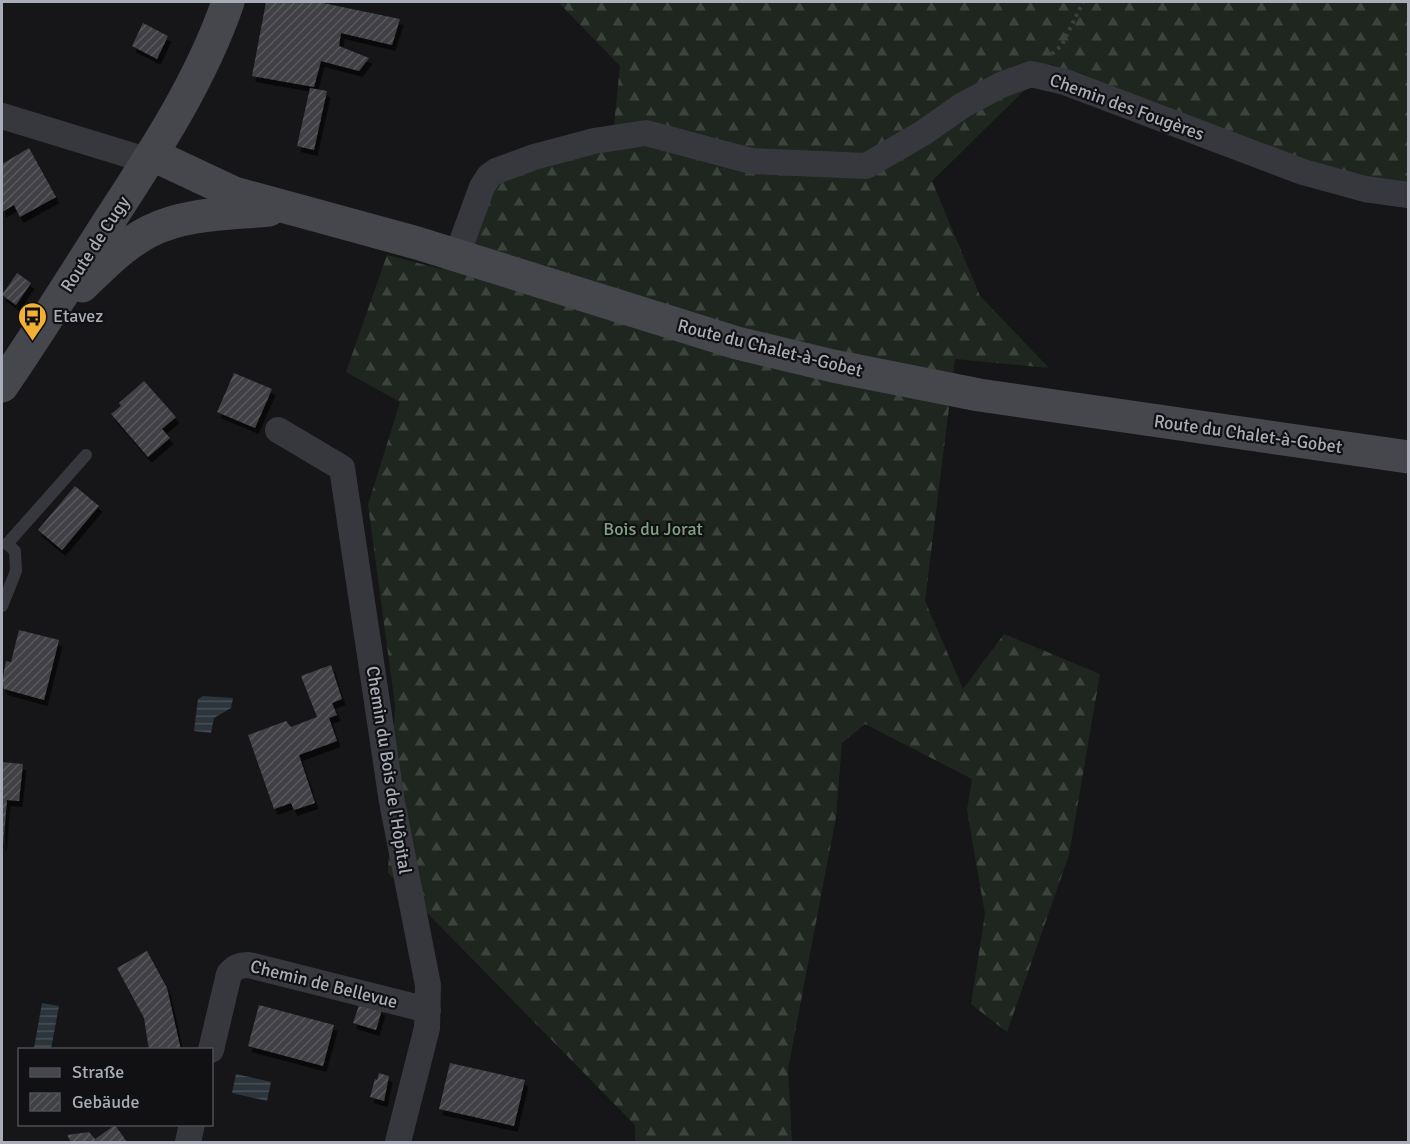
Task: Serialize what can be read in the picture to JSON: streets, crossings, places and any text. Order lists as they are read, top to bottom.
{
  "streets": {
    "main road": ["Route de Cugy", "Route du Chalet-à-Gobet"],
    "street": ["Chemin des Fougères", "Chemin du Bois de l'Hôpital", "Chemin de Bellevue"]
  },
  "crossings": [
    ["Chemin des Fougères", "Route du Chalet-à-Gobet"],
    ["Route de Cugy", "Route du Chalet-à-Gobet"],
    ["Chemin du Bois de l'Hôpital", "Chemin de Bellevue"]
  ],
  "parks": ["Bois du Jorat"],
  "places": {
    "bus stop": ["Etavez"]
  },
  "legend": ["Straße", "Gebäude"]
}
